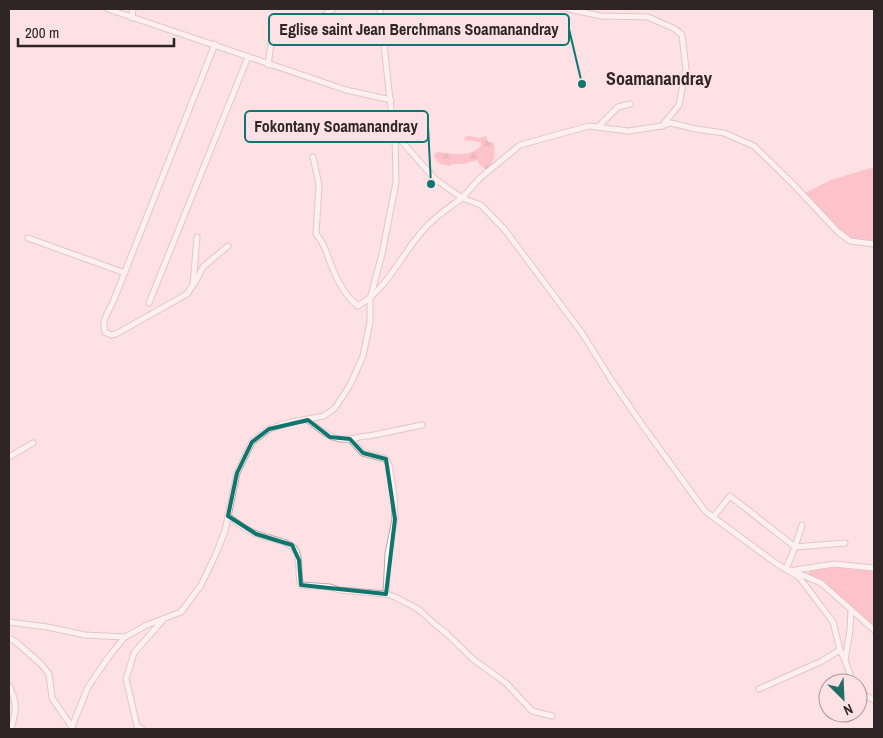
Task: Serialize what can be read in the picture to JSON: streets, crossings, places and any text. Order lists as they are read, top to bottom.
{
  "districts": ["Soamanandray"],
  "places": ["Eglise saint Jean Berchmans Soamanandray", "Fokontany Soamanandray"],
  "scale_bar": "200 m",
  "north": "bottom right"
}
